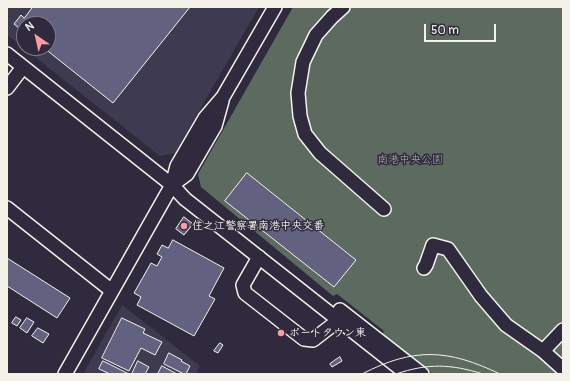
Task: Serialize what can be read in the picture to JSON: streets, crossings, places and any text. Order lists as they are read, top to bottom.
{
  "parks": ["南港中央公園"],
  "places": ["住之江警察署南港中央交番", "ポートタウン東"],
  "scale_bar": "50 m",
  "north": "top left"
}
